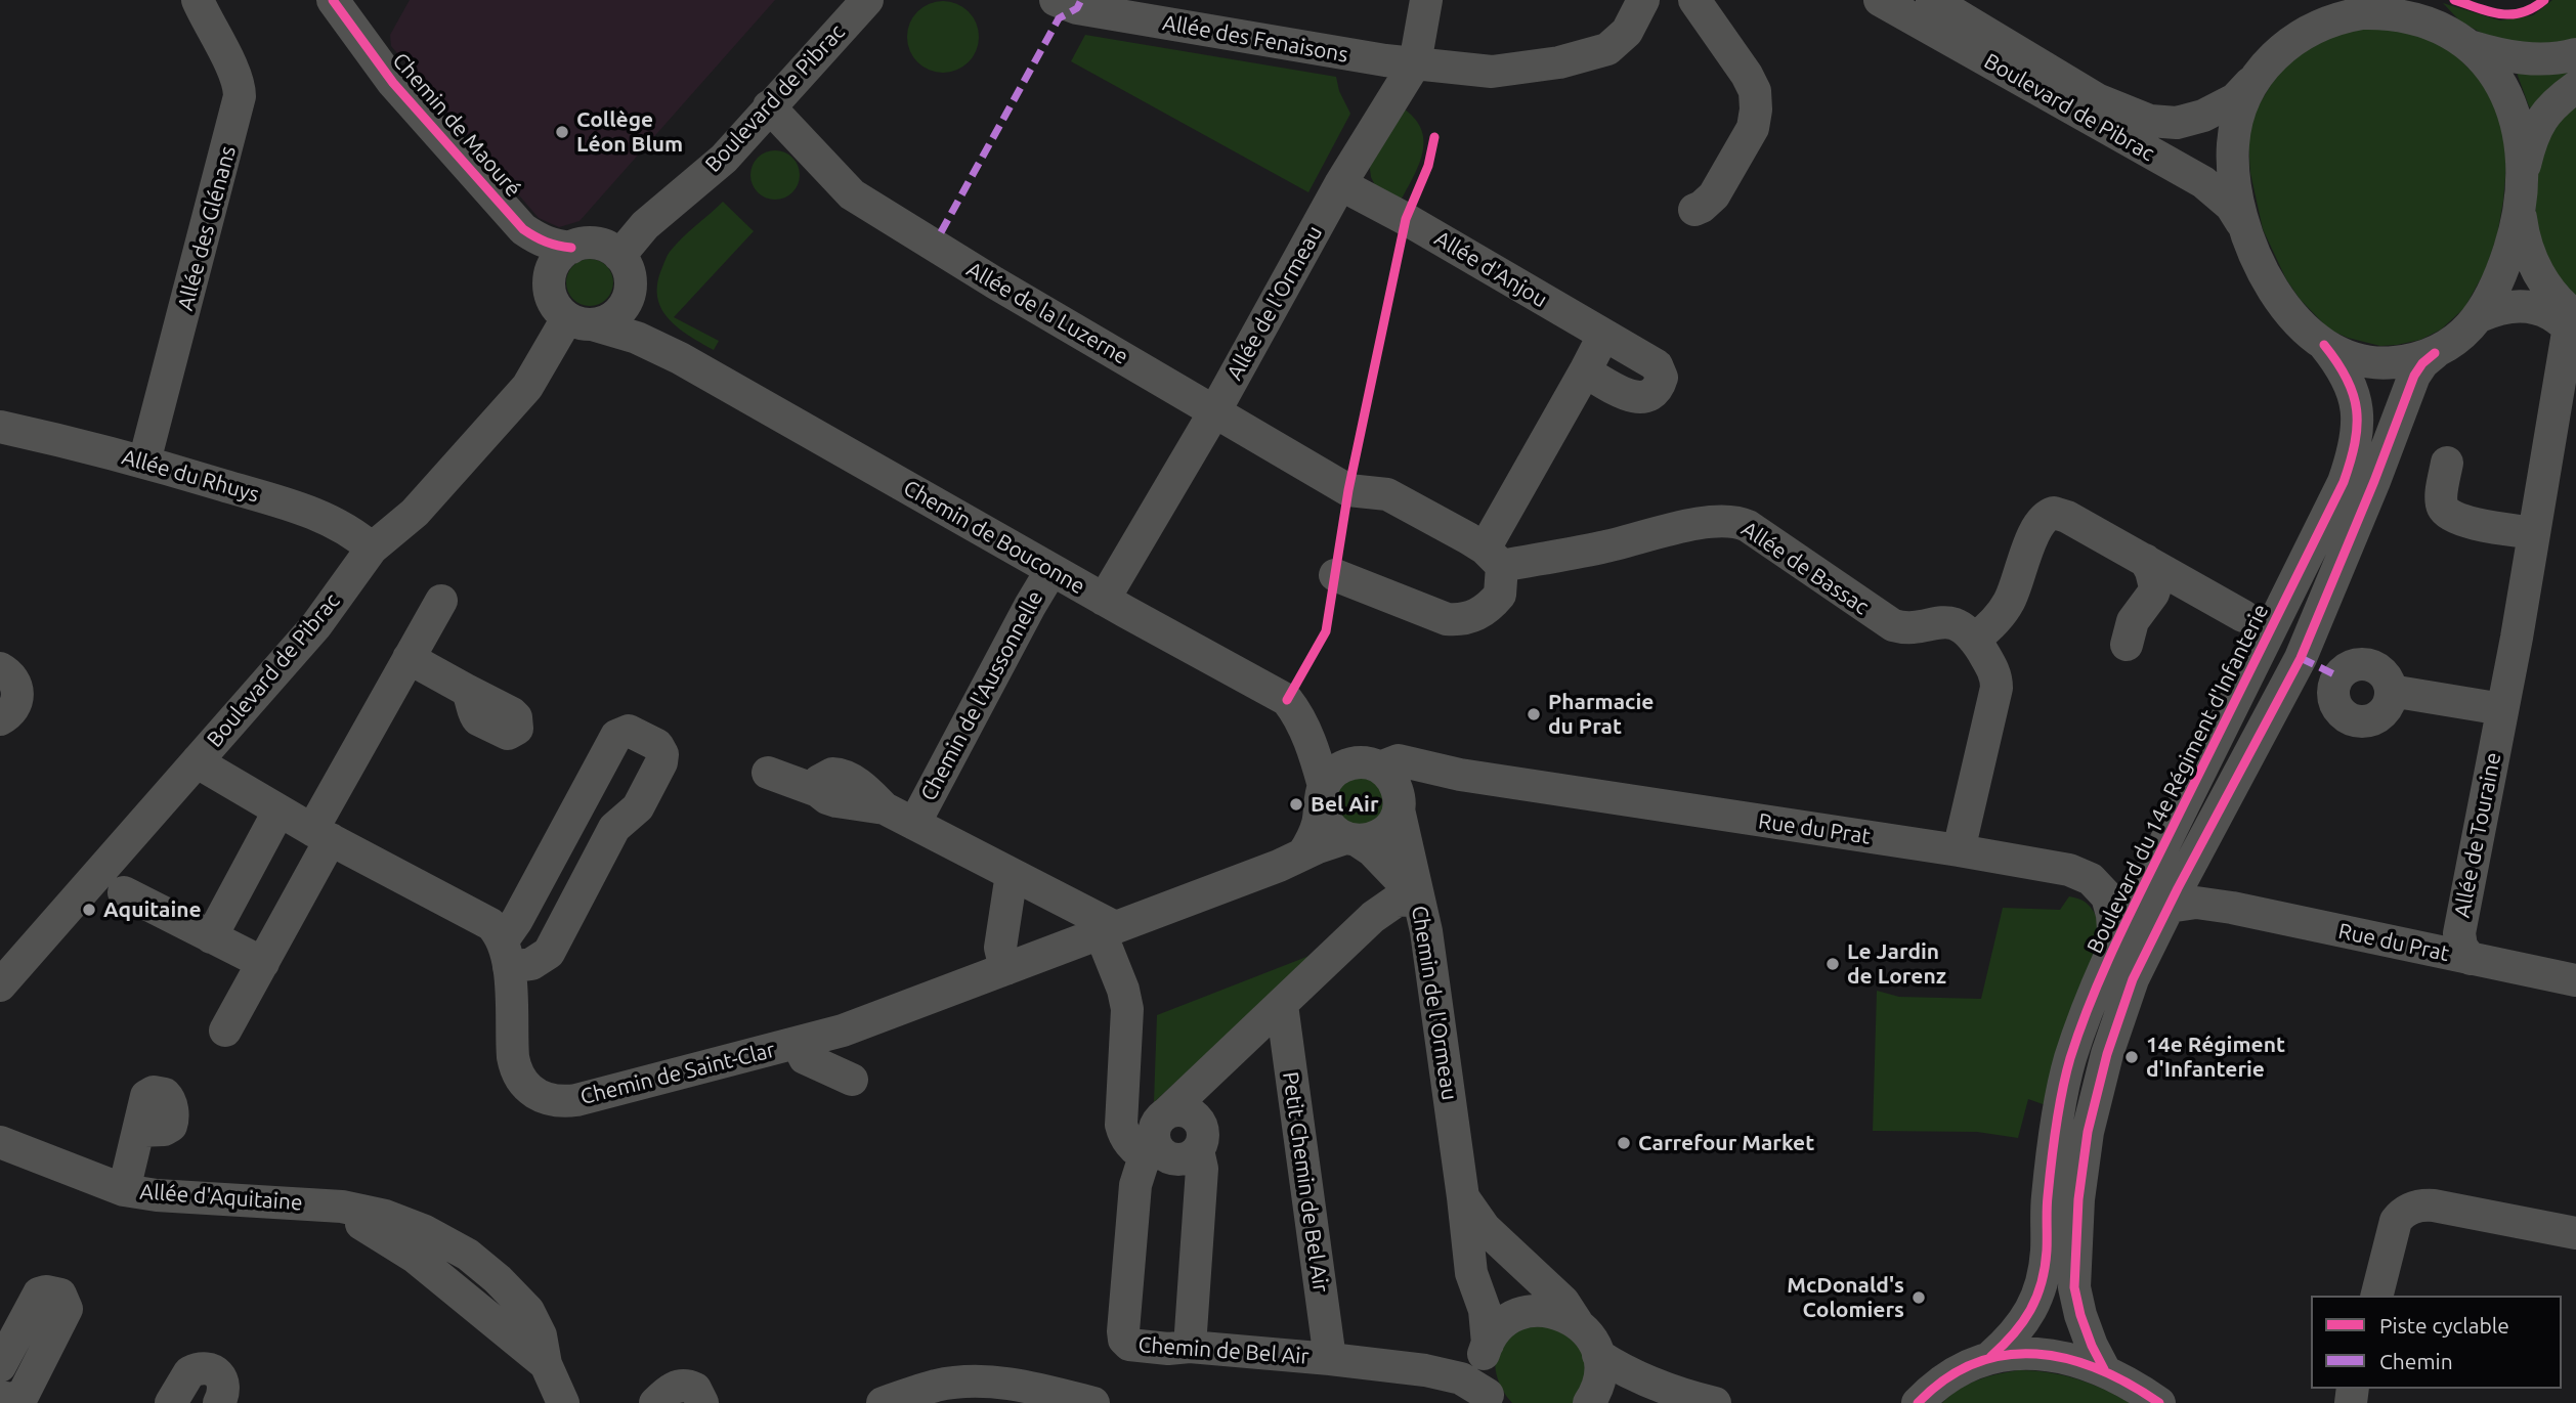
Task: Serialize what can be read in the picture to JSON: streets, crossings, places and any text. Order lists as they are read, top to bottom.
{
  "streets": {
    "street": [
      "Allée des Fenaisons",
      "Boulevard de Pibrac",
      "Chemin de Maouré",
      "Allée des Glénans",
      "Allée d'Anjou",
      "Allée de l'Ormeau",
      "Allée de la Luzerne",
      "Allée du Rhuys",
      "Chemin de Bouconne",
      "Allée de Bassac",
      "Chemin de l'Aussonnelle",
      "Boulevard du 14e Régiment d'Infanterie",
      "Rue du Prat",
      "Allée de Touraine",
      "Chemin de l'Ormeau",
      "Chemin de Saint-Clar",
      "Petit Chemin de Bel Air",
      "Allée d'Aquitaine",
      "Chemin de Bel Air"
    ]
  },
  "crossings": [
    ["Allée des Fenaisons", "Allée de l'Ormeau"],
    ["Boulevard de Pibrac", "Chemin de Maouré"],
    ["Boulevard de Pibrac", "Allée de la Luzerne"],
    ["Boulevard de Pibrac", "Allée du Rhuys"],
    ["Boulevard de Pibrac", "Chemin de Bouconne"],
    ["Chemin de Maouré", "Chemin de Bouconne"],
    ["Allée des Glénans", "Allée du Rhuys"],
    ["Allée d'Anjou", "Allée de l'Ormeau"],
    ["Allée de l'Ormeau", "Allée de la Luzerne"],
    ["Allée de l'Ormeau", "Chemin de Bouconne"],
    ["Allée de la Luzerne", "Allée de Bassac"],
    ["Chemin de Bouconne", "Chemin de l'Aussonnelle"],
    ["Chemin de Bouconne", "Rue du Prat"],
    ["Chemin de Bouconne", "Chemin de l'Ormeau"],
    ["Chemin de Bouconne", "Chemin de Saint-Clar"],
    ["Allée de Bassac", "Rue du Prat"],
    ["Chemin de l'Aussonnelle", "Chemin de Saint-Clar"],
    ["Boulevard du 14e Régiment d'Infanterie", "Rue du Prat"],
    ["Rue du Prat", "Allée de Touraine"],
    ["Rue du Prat", "Chemin de l'Ormeau"],
    ["Rue du Prat", "Chemin de Saint-Clar"],
    ["Chemin de l'Ormeau", "Chemin de Saint-Clar"],
    ["Chemin de l'Ormeau", "Chemin de Bel Air"],
    ["Petit Chemin de Bel Air", "Chemin de Bel Air"]
  ],
  "places": [
    "Collège Léon Blum",
    "Pharmacie du Prat",
    "Bel Air",
    "Aquitaine",
    "Le Jardin de Lorenz",
    "14e Régiment d'Infanterie",
    "Carrefour Market",
    "McDonald's Colomiers"
  ],
  "legend": ["Piste cyclable", "Chemin"]
}
